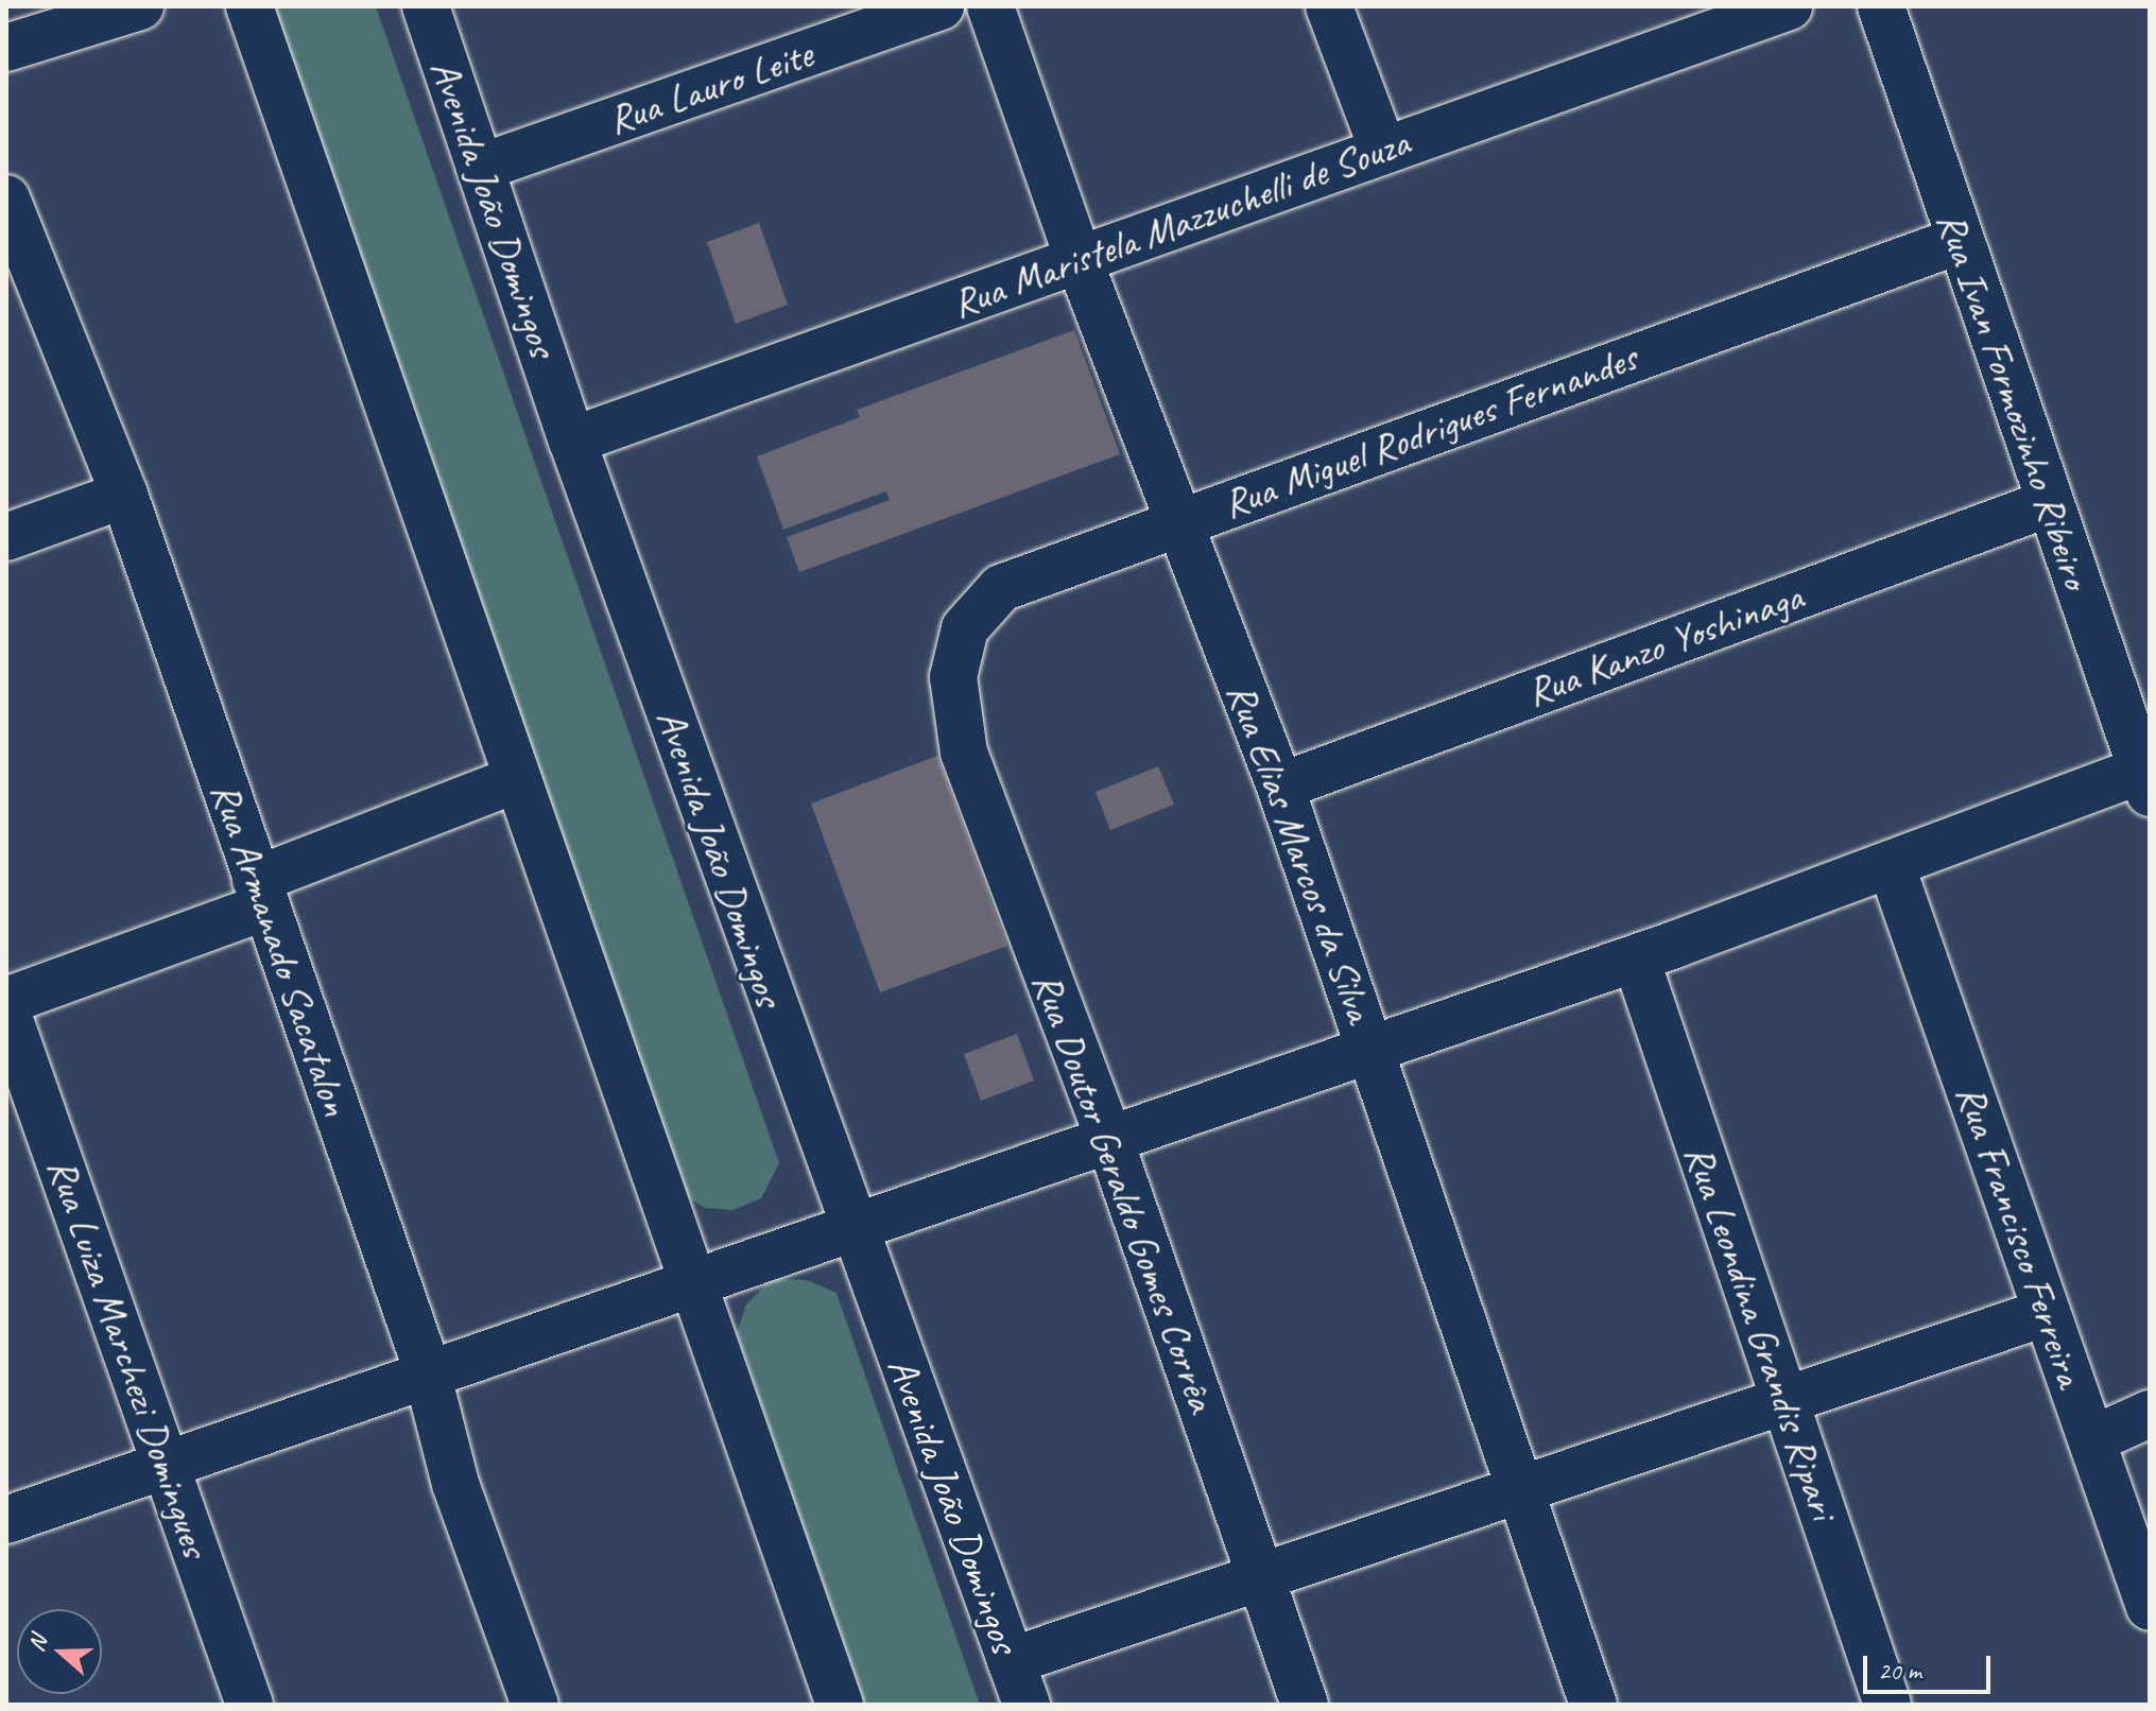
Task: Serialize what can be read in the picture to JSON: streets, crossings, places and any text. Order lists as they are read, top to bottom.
{
  "streets": {
    "street": [
      "Rua Lauro Leite",
      "Avenida João Domingos",
      "Rua Maristela Mazzuchelli de Souza",
      "Rua Ivan Formozinho Ribeiro",
      "Rua Miguel Rodrigues Fernandes",
      "Rua Kanzo Yoshinaga",
      "Rua Elias Marcos da Silva",
      "Rua Armanado Sacatalon",
      "Rua Doutor Geraldo Gomes Corrêa",
      "Rua Francisco Ferreira",
      "Rua Leondina Grandis Ripari",
      "Rua Luiza Marchezi Domingues"
    ]
  },
  "crossings": [
    ["Rua Lauro Leite", "Avenida João Domingos"],
    ["Avenida João Domingos", "Rua Maristela Mazzuchelli de Souza"],
    ["Rua Maristela Mazzuchelli de Souza", "Rua Elias Marcos da Silva"],
    ["Rua Ivan Formozinho Ribeiro", "Rua Miguel Rodrigues Fernandes"],
    ["Rua Ivan Formozinho Ribeiro", "Rua Kanzo Yoshinaga"],
    ["Rua Miguel Rodrigues Fernandes", "Rua Elias Marcos da Silva"],
    ["Rua Miguel Rodrigues Fernandes", "Rua Doutor Geraldo Gomes Corrêa"],
    ["Rua Kanzo Yoshinaga", "Rua Elias Marcos da Silva"]
  ],
  "scale_bar": "20 m",
  "north": "left"
}
